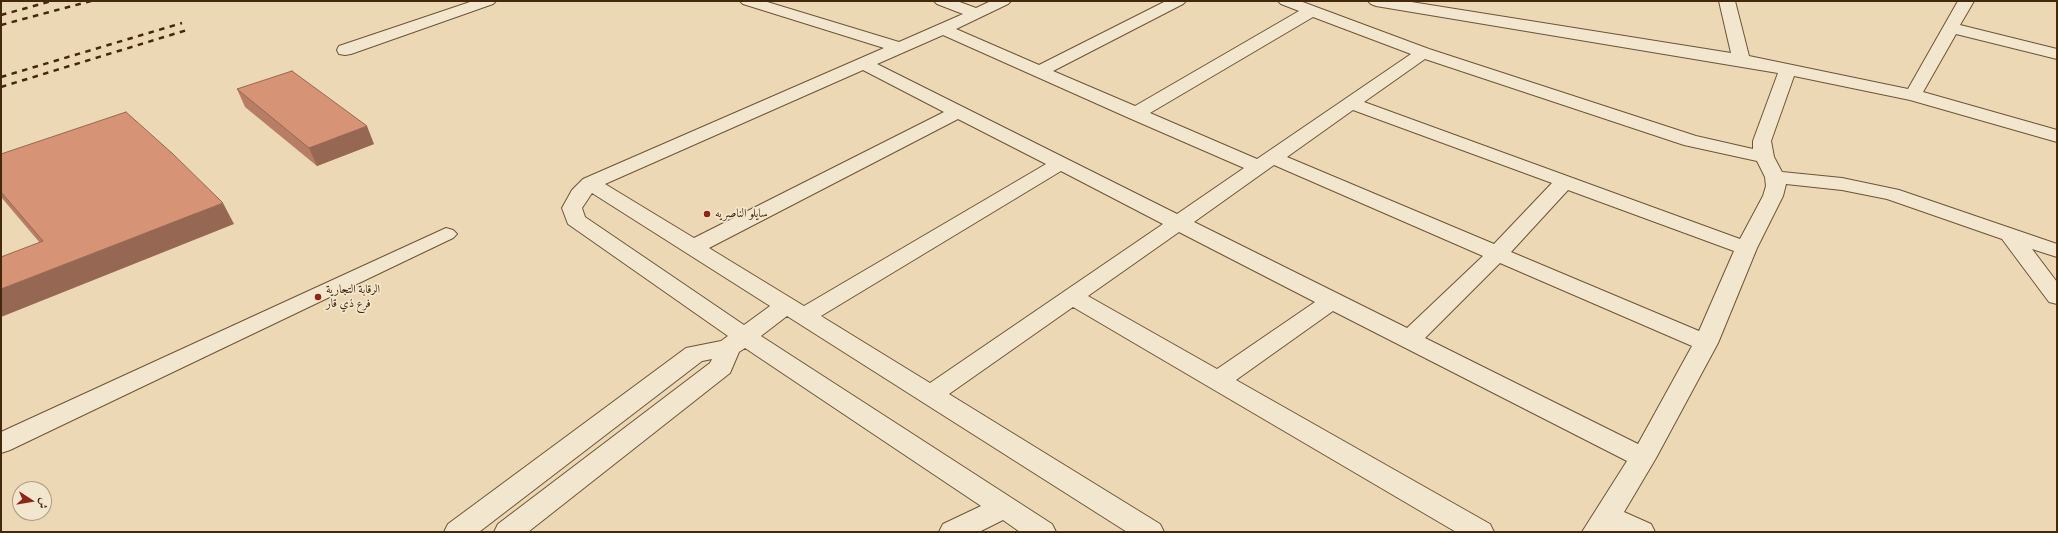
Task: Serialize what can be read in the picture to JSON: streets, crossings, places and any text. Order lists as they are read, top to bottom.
{
  "places": ["سايلو الناصريه", "الرقابة التجارية فرع ذي قار"],
  "north": "right"
}
